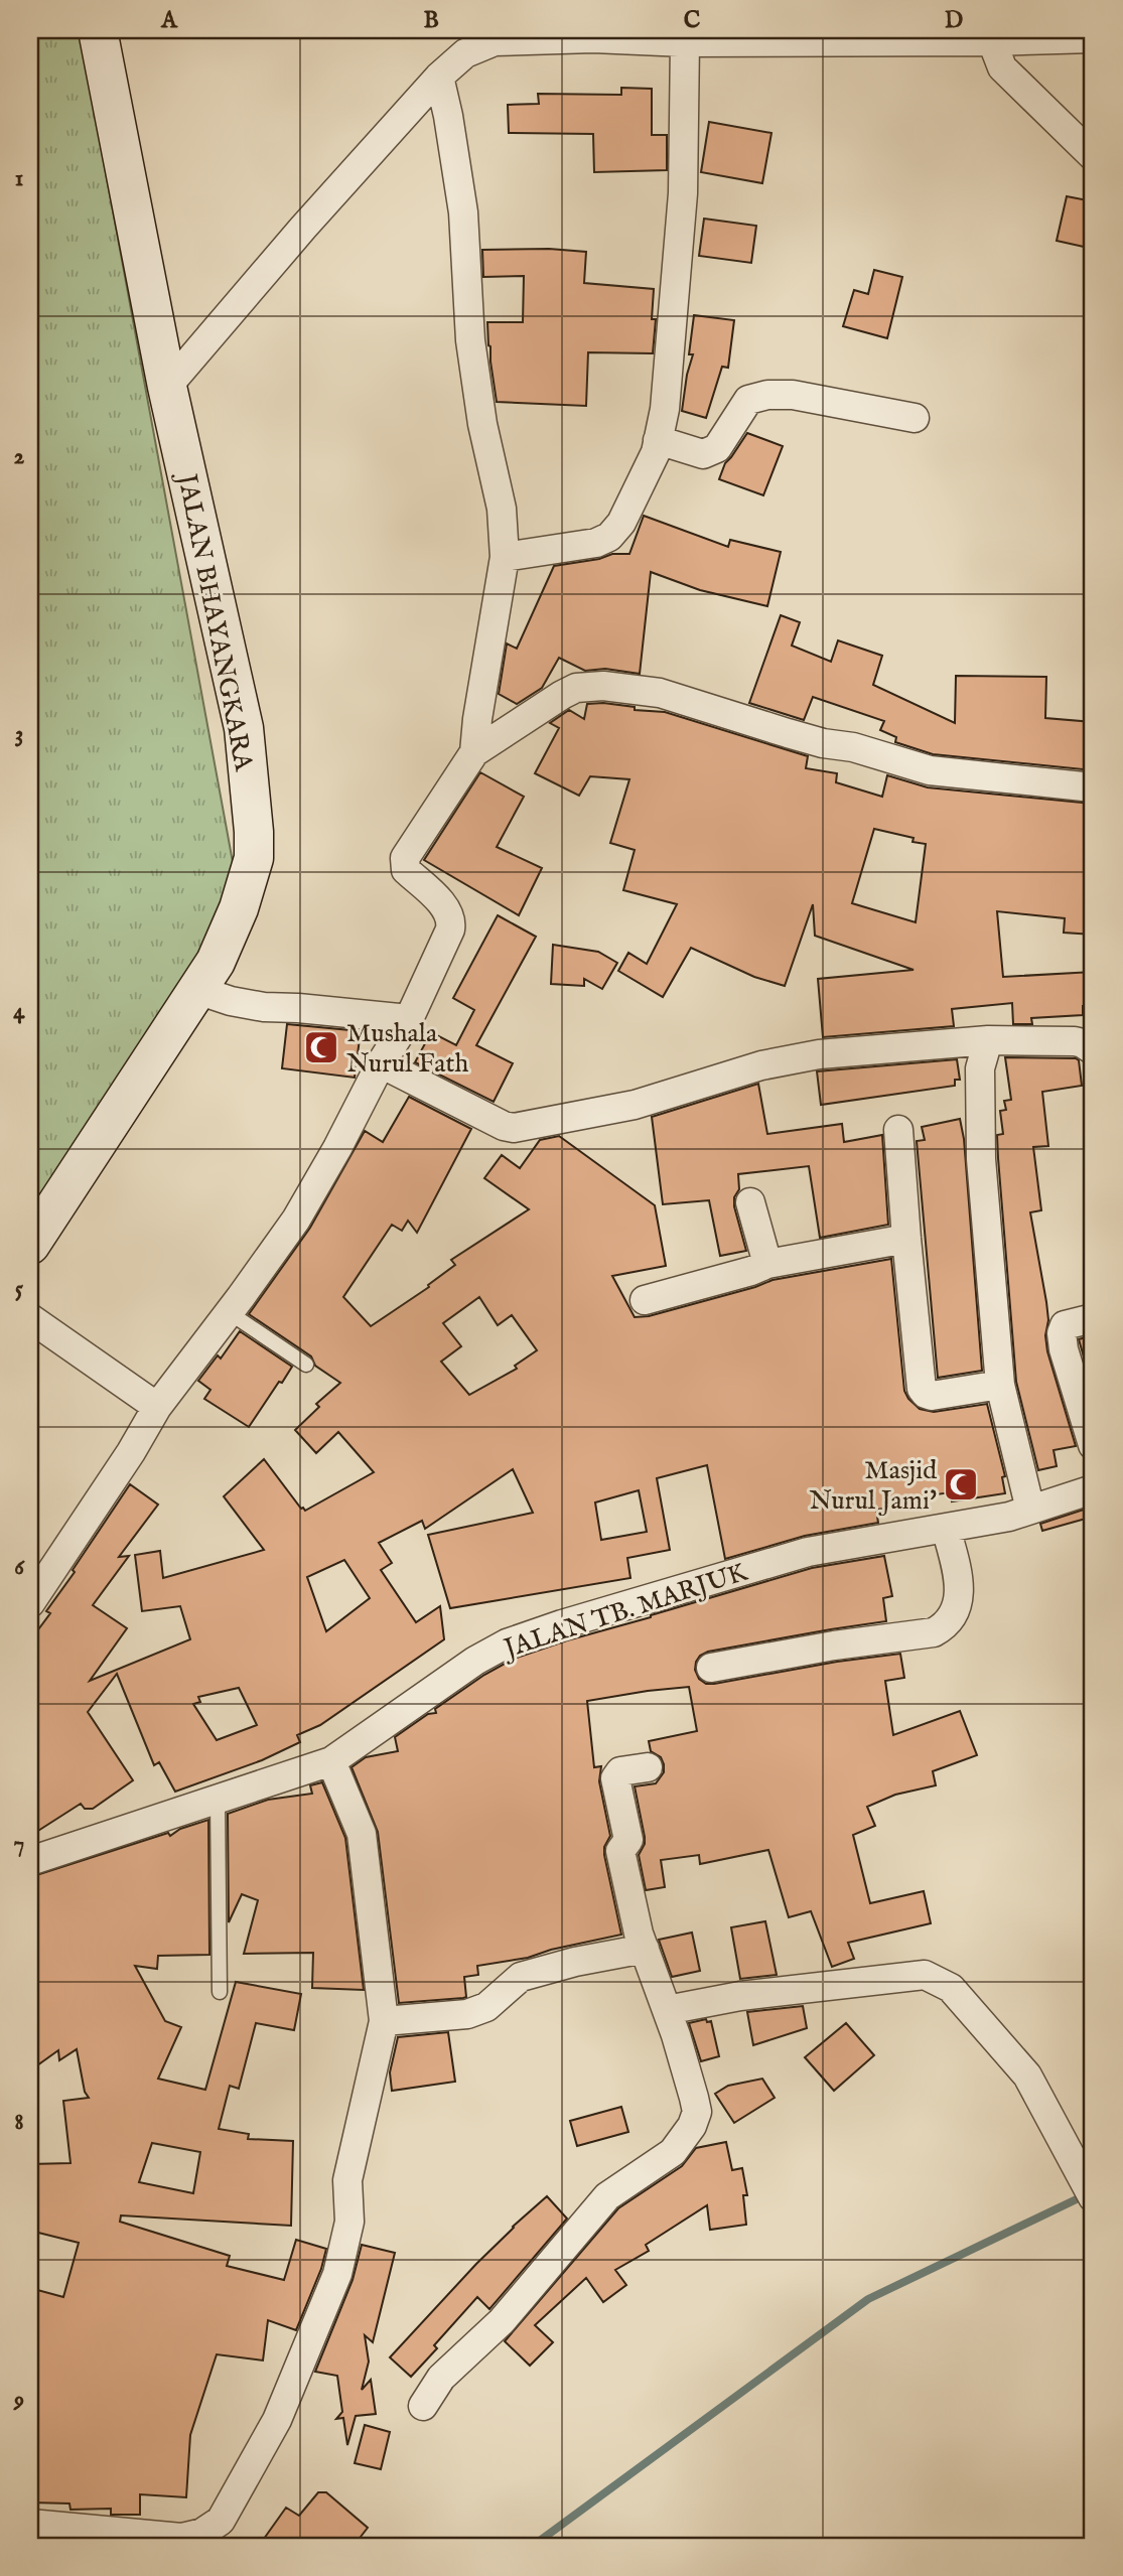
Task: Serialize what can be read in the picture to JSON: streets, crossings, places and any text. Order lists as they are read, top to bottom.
{
  "streets": {
    "street": ["JALAN BHAYANGKARA", "JALAN TB. MARJUK"]
  },
  "places": {
    "mosque": ["Mushala Nurul Fath", "Masjid Nurul Jami'"]
  },
  "grid": {
    "columns": [
      "A",
      "B",
      "C",
      "D"
    ],
    "rows": [
      "1",
      "2",
      "3",
      "4",
      "5",
      "6",
      "7",
      "8",
      "9"
    ]
  }
}
